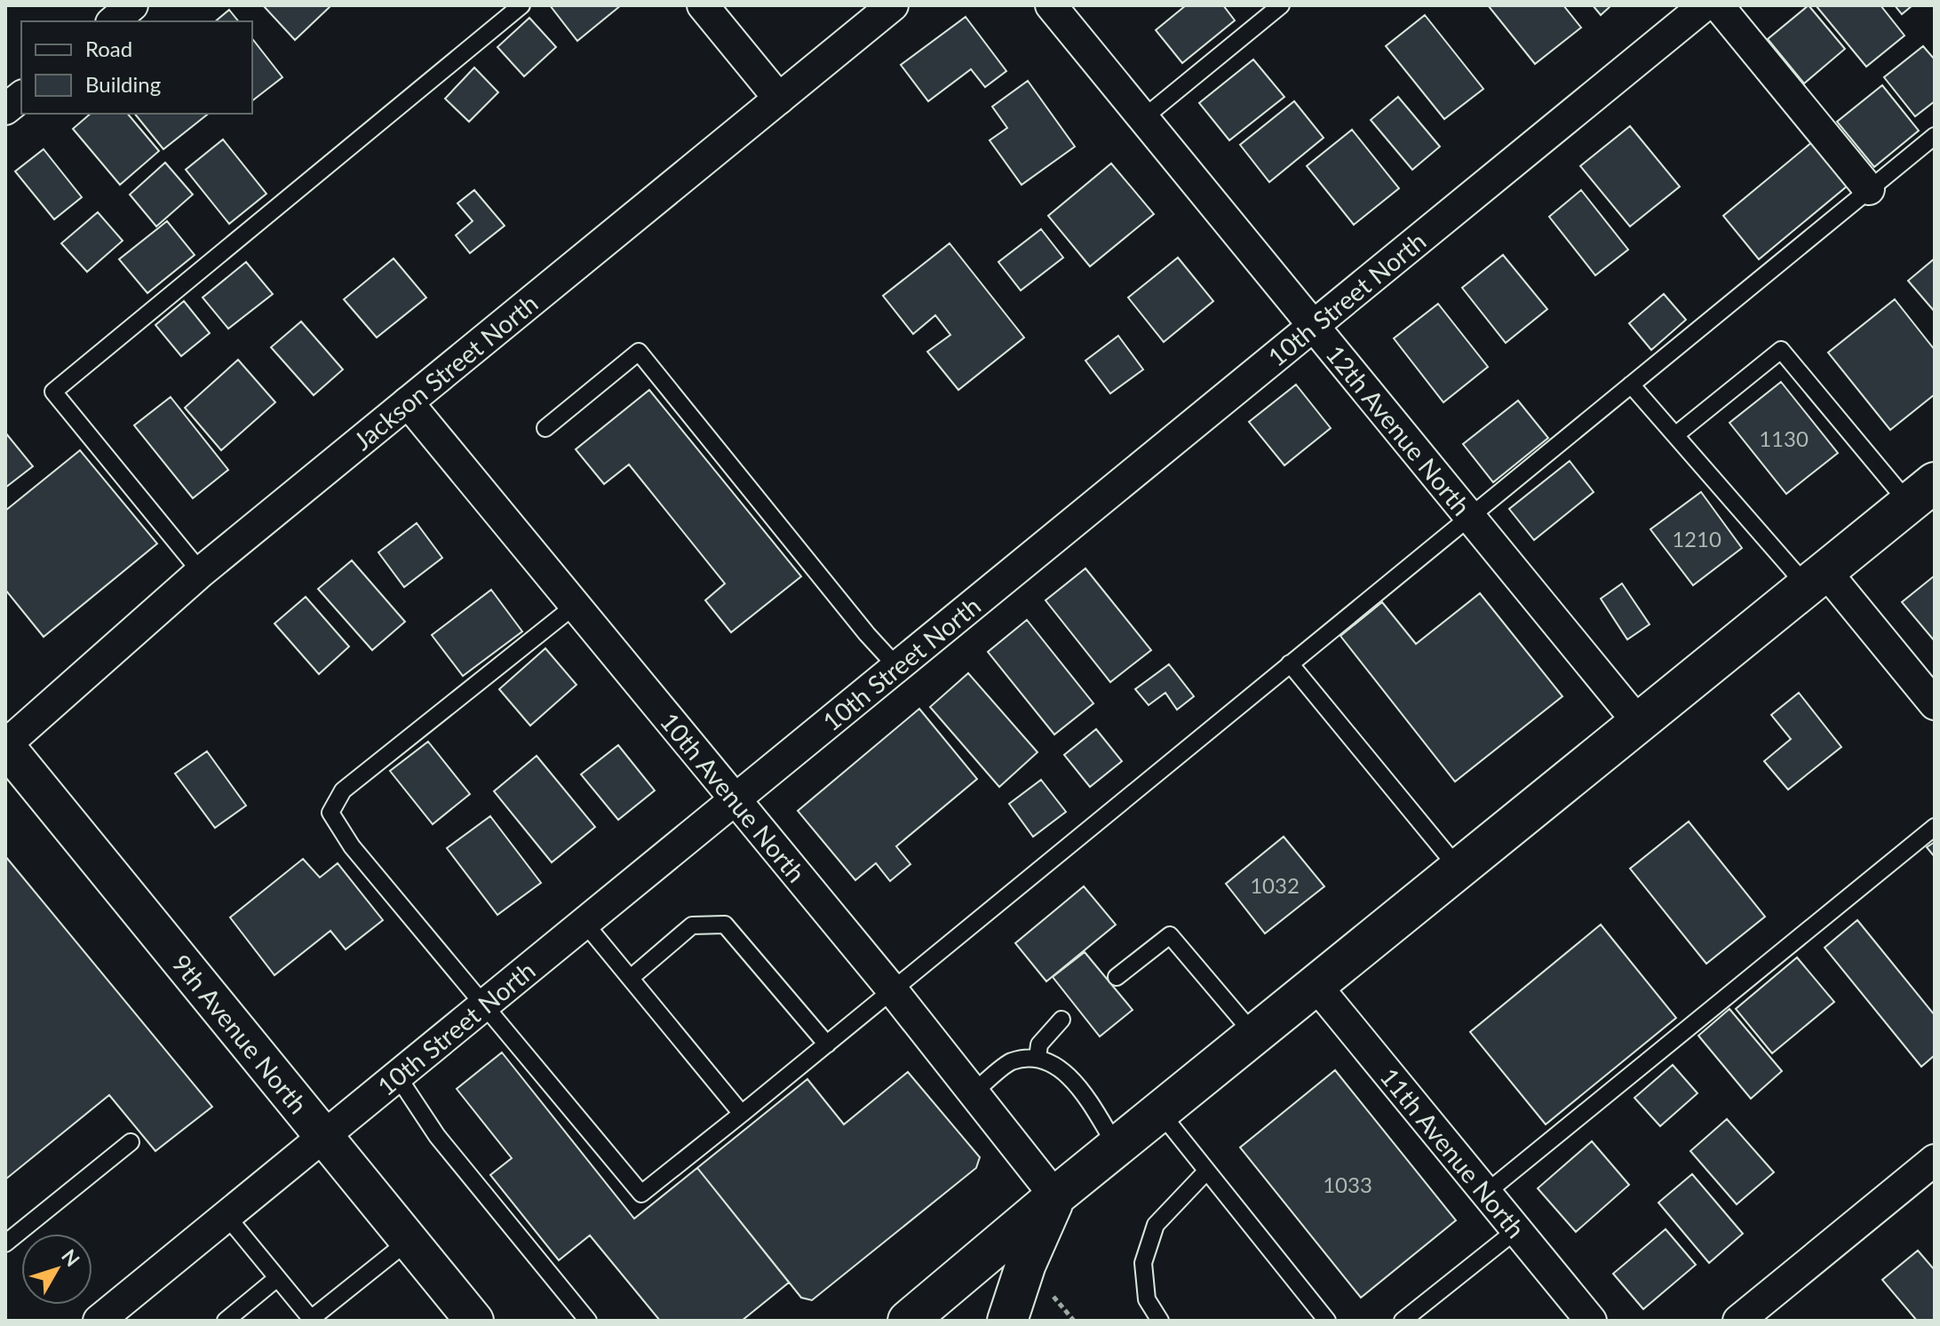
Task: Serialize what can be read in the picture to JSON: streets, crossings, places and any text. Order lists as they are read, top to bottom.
{
  "streets": {
    "street": [
      "10th Street North",
      "Jackson Street North",
      "12th Avenue North",
      "10th Avenue North",
      "9th Avenue North",
      "11th Avenue North"
    ]
  },
  "crossings": [
    ["10th Street North", "12th Avenue North"],
    ["10th Street North", "10th Avenue North"],
    ["10th Street North", "9th Avenue North"],
    ["Jackson Street North", "10th Avenue North"],
    ["Jackson Street North", "9th Avenue North"]
  ],
  "house_numbers": [
    "1130",
    "1210",
    "1032",
    "1033"
  ],
  "legend": ["Road", "Building"],
  "north": "top right"
}
